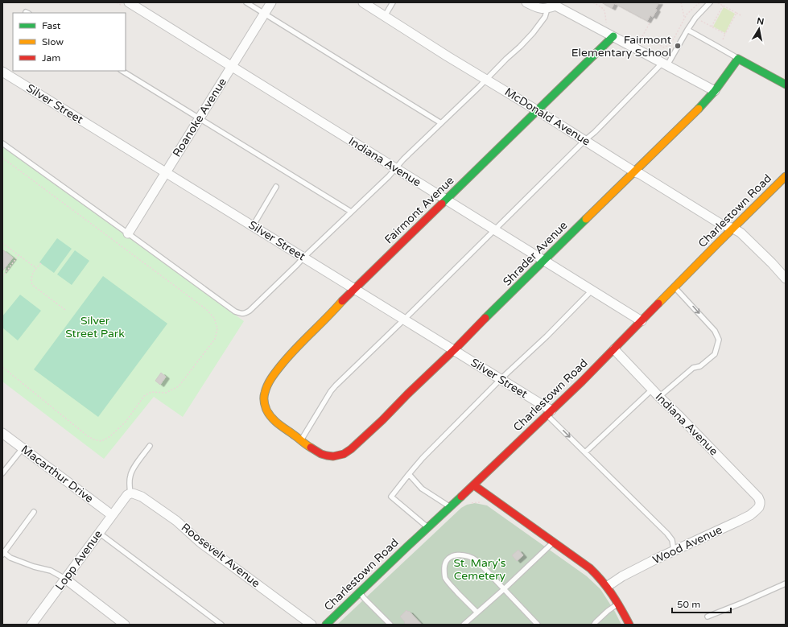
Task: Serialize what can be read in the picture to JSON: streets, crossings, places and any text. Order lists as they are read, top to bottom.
{
  "streets": {
    "street": [
      "Silver Street",
      "McDonald Avenue",
      "Roanoke Avenue",
      "Indiana Avenue",
      "Fairmont Avenue",
      "Charlestown Road",
      "Shrader Avenue",
      "Macarthur Drive",
      "Wood Avenue",
      "Roosevelt Avenue",
      "Lopp Avenue"
    ]
  },
  "crossings": [
    ["Silver Street", "Roanoke Avenue"],
    ["Silver Street", "Fairmont Avenue"],
    ["Silver Street", "Charlestown Road"],
    ["Silver Street", "Shrader Avenue"],
    ["McDonald Avenue", "Fairmont Avenue"],
    ["McDonald Avenue", "Charlestown Road"],
    ["McDonald Avenue", "Shrader Avenue"],
    ["Roanoke Avenue", "Indiana Avenue"],
    ["Indiana Avenue", "Fairmont Avenue"],
    ["Indiana Avenue", "Charlestown Road"],
    ["Indiana Avenue", "Shrader Avenue"],
    ["Indiana Avenue", "Wood Avenue"],
    ["Fairmont Avenue", "Shrader Avenue"],
    ["Macarthur Drive", "Lopp Avenue"],
    ["Roosevelt Avenue", "Lopp Avenue"]
  ],
  "parks": ["Silver Street Park", "St. Mary's Cemetery"],
  "places": ["Fairmont Elementary School"],
  "legend": ["Fast", "Slow", "Jam"],
  "scale_bar": "50 m",
  "north": "top"
}
